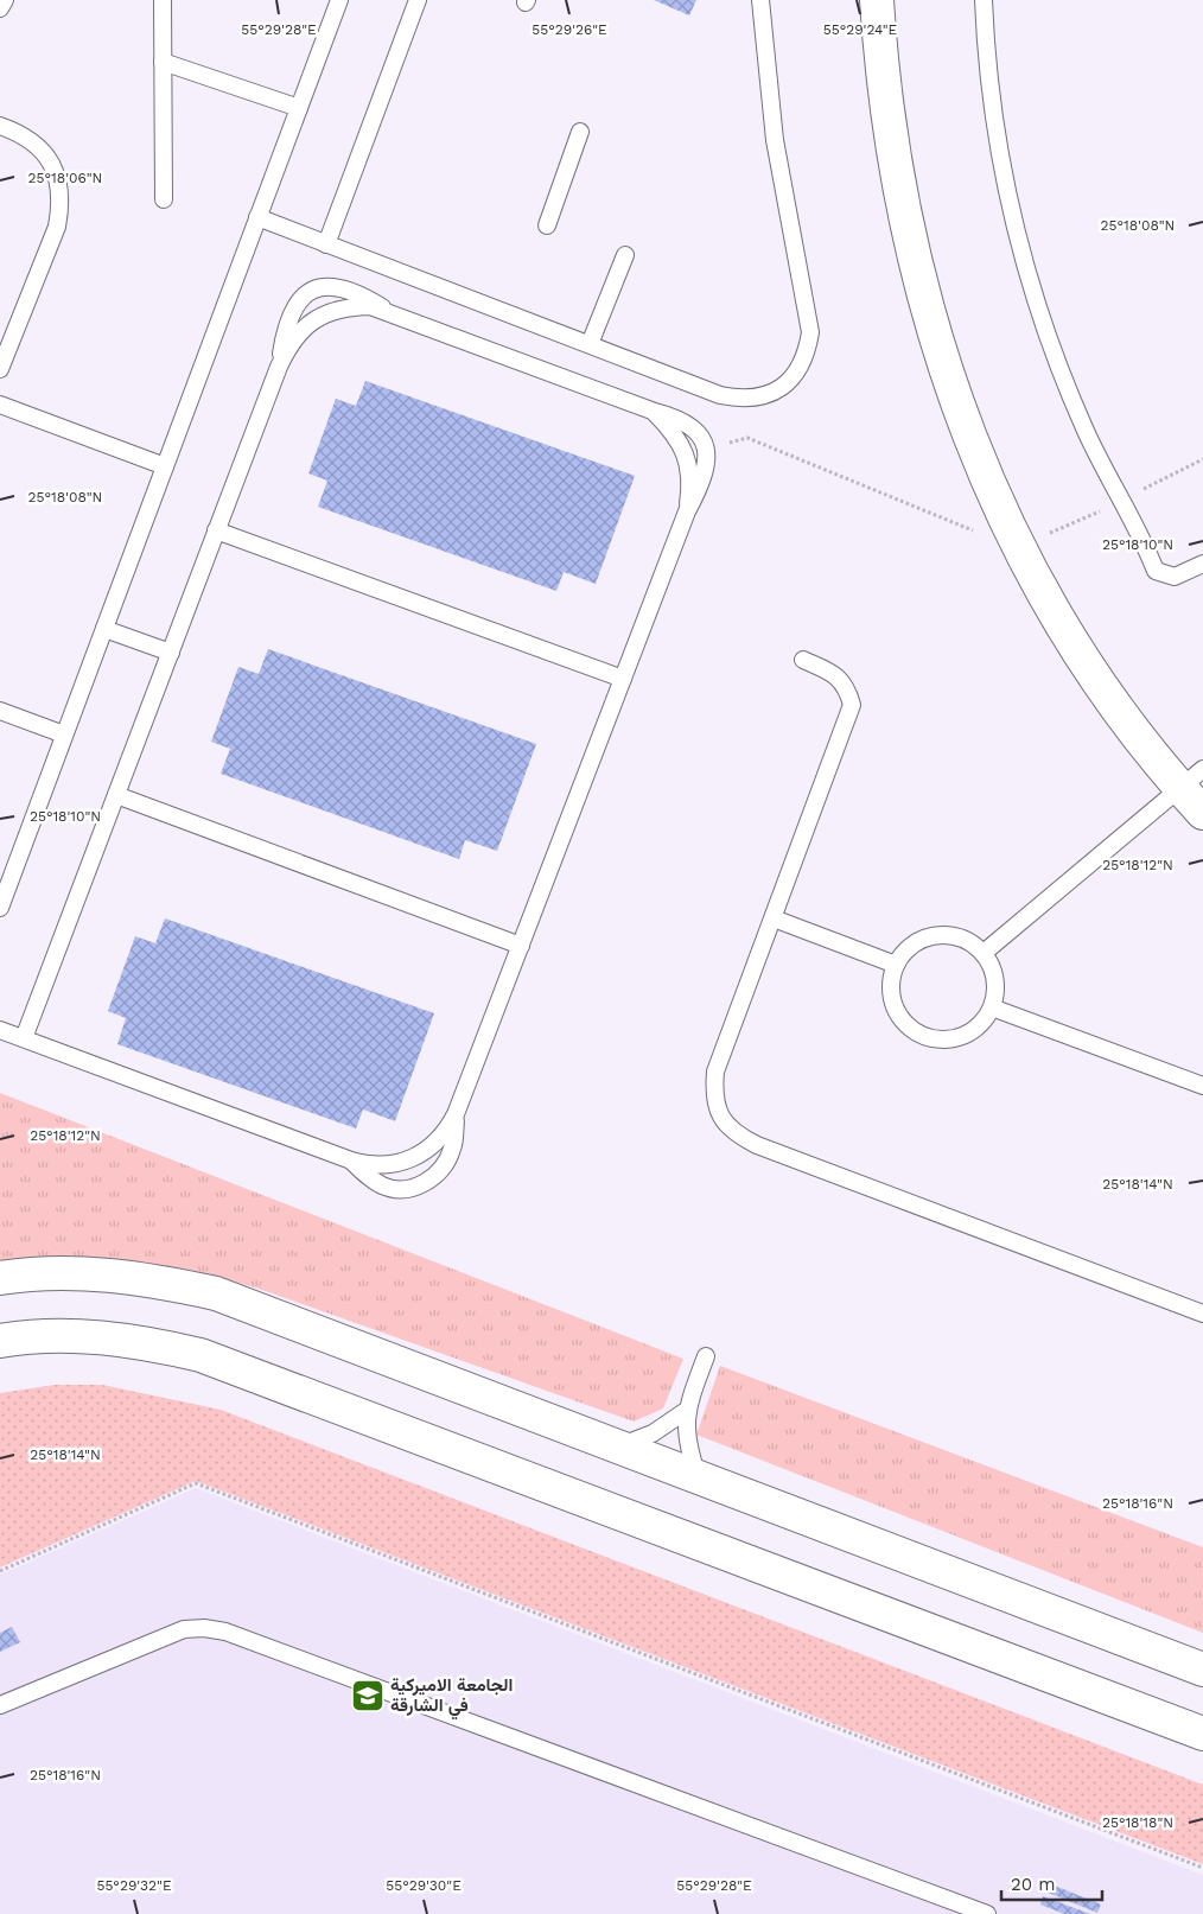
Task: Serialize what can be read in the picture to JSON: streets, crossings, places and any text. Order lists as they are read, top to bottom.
{
  "places": {
    "school or university": ["الجامعة الاميركية في الشارقة"]
  },
  "scale_bar": "20 m",
  "coordinates": [
    "55°29'28\"E",
    "55°29'26\"E",
    "55°29'24\"E",
    "25°18'06\"N",
    "25°18'08\"N",
    "25°18'10\"N",
    "25°18'12\"N",
    "25°18'14\"N",
    "25°18'16\"N",
    "25°18'18\"N",
    "55°29'32\"E",
    "55°29'30\"E"
  ]
}
